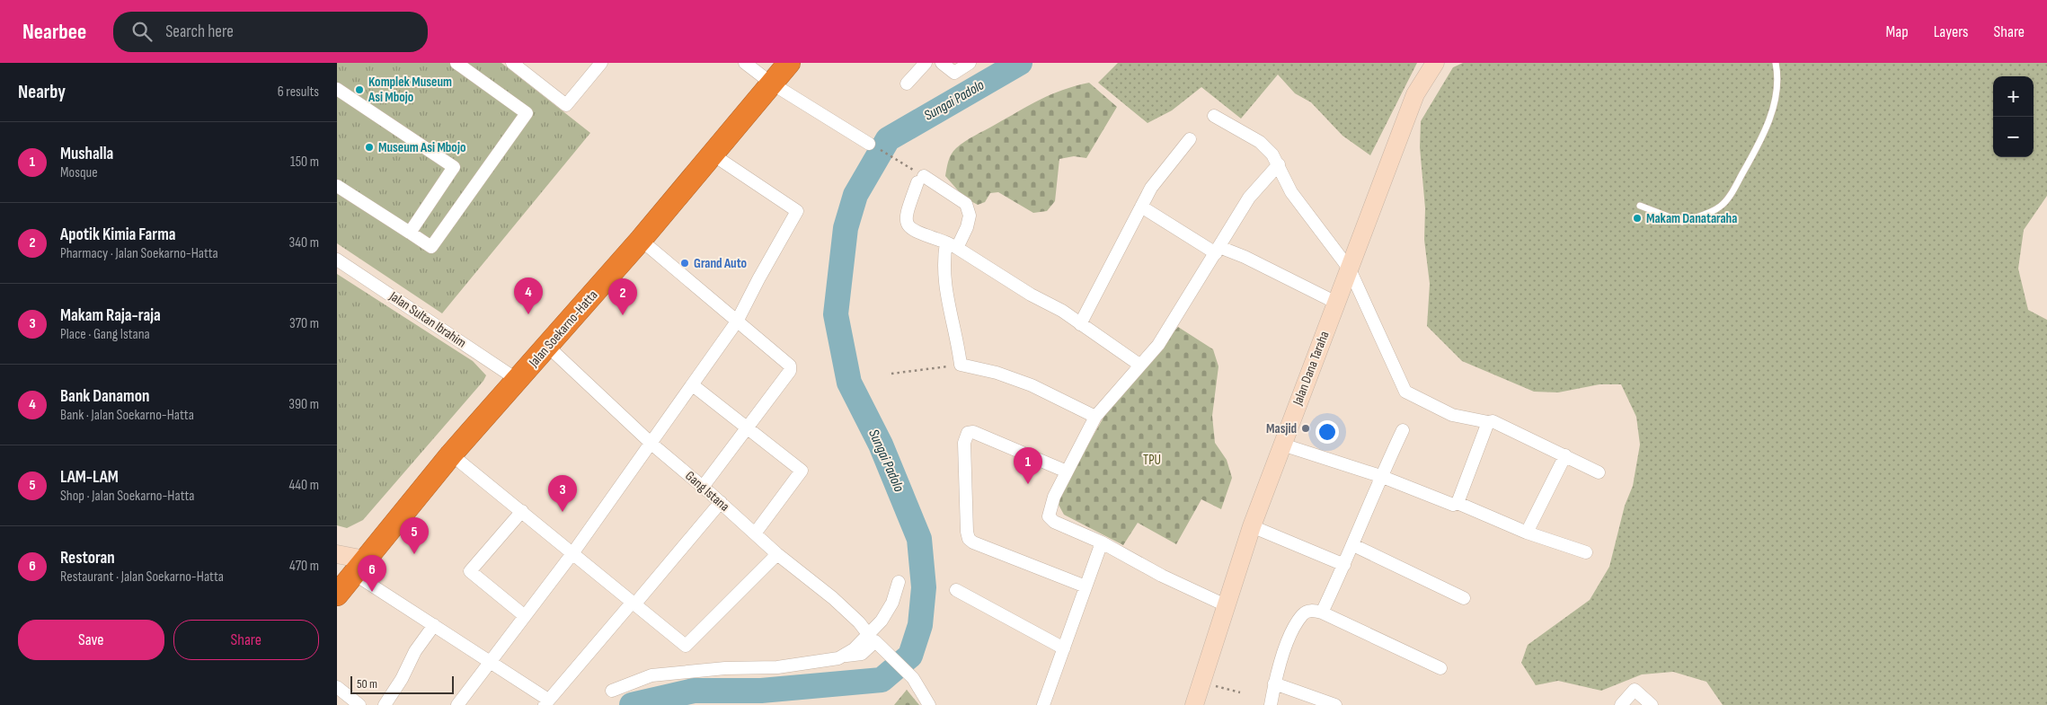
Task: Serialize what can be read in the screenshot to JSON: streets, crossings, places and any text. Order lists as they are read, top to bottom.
{
  "streets": {
    "highway": ["Jalan Soekarno-Hatta"],
    "street": ["Jalan Sultan Ibrahim", "Jalan Dana Taraha", "Gang Istana"]
  },
  "crossings": [
    ["Jalan Sultan Ibrahim", "Jalan Soekarno-Hatta"],
    ["Jalan Soekarno-Hatta", "Gang Istana"]
  ],
  "water": ["Sungai Padolo"],
  "parks": ["TPU"],
  "places": [
    "Komplek Museum Asi Mbojo",
    "Museum Asi Mbojo",
    "Makam Danataraha",
    "Grand Auto",
    "Masjid"
  ],
  "scale_bar": "50 m",
  "page": {
    "header": "Nearbee",
    "search": "Search here",
    "nav": ["Map", "Layers", "Share"],
    "heading": ["Nearby", "6 results"],
    "map_buttons": ["+", "−"],
    "list": [
      {
        "mark": "1",
        "name": "Mushalla",
        "note": "Mosque",
        "value": "150 m"
      },
      {
        "mark": "2",
        "name": "Apotik Kimia Farma",
        "note": "Pharmacy · Jalan Soekarno-Hatta",
        "value": "340 m"
      },
      {
        "mark": "3",
        "name": "Makam Raja-raja",
        "note": "Place · Gang Istana",
        "value": "370 m"
      },
      {
        "mark": "4",
        "name": "Bank Danamon",
        "note": "Bank · Jalan Soekarno-Hatta",
        "value": "390 m"
      },
      {
        "mark": "5",
        "name": "LAM-LAM",
        "note": "Shop · Jalan Soekarno-Hatta",
        "value": "440 m"
      },
      {
        "mark": "6",
        "name": "Restoran",
        "note": "Restaurant · Jalan Soekarno-Hatta",
        "value": "470 m"
      }
    ],
    "pins": [
      "4",
      "2",
      "1",
      "3",
      "5",
      "6"
    ],
    "buttons": ["Save", "Share"],
    "scale": "50 m"
  }
}
